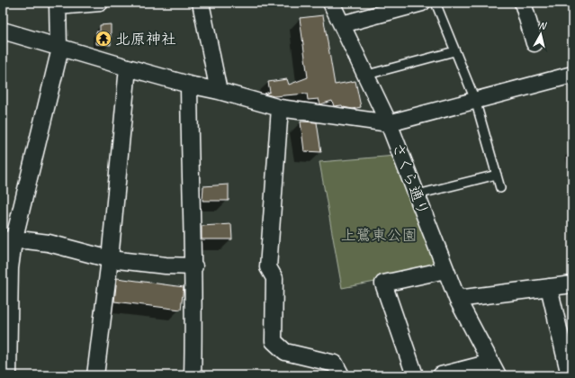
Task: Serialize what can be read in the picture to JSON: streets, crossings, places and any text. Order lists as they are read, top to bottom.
{
  "streets": {
    "street": ["さくら通り"]
  },
  "parks": ["上鷺東公園"],
  "places": {
    "temple": ["北原神社"]
  },
  "north": "top"
}
